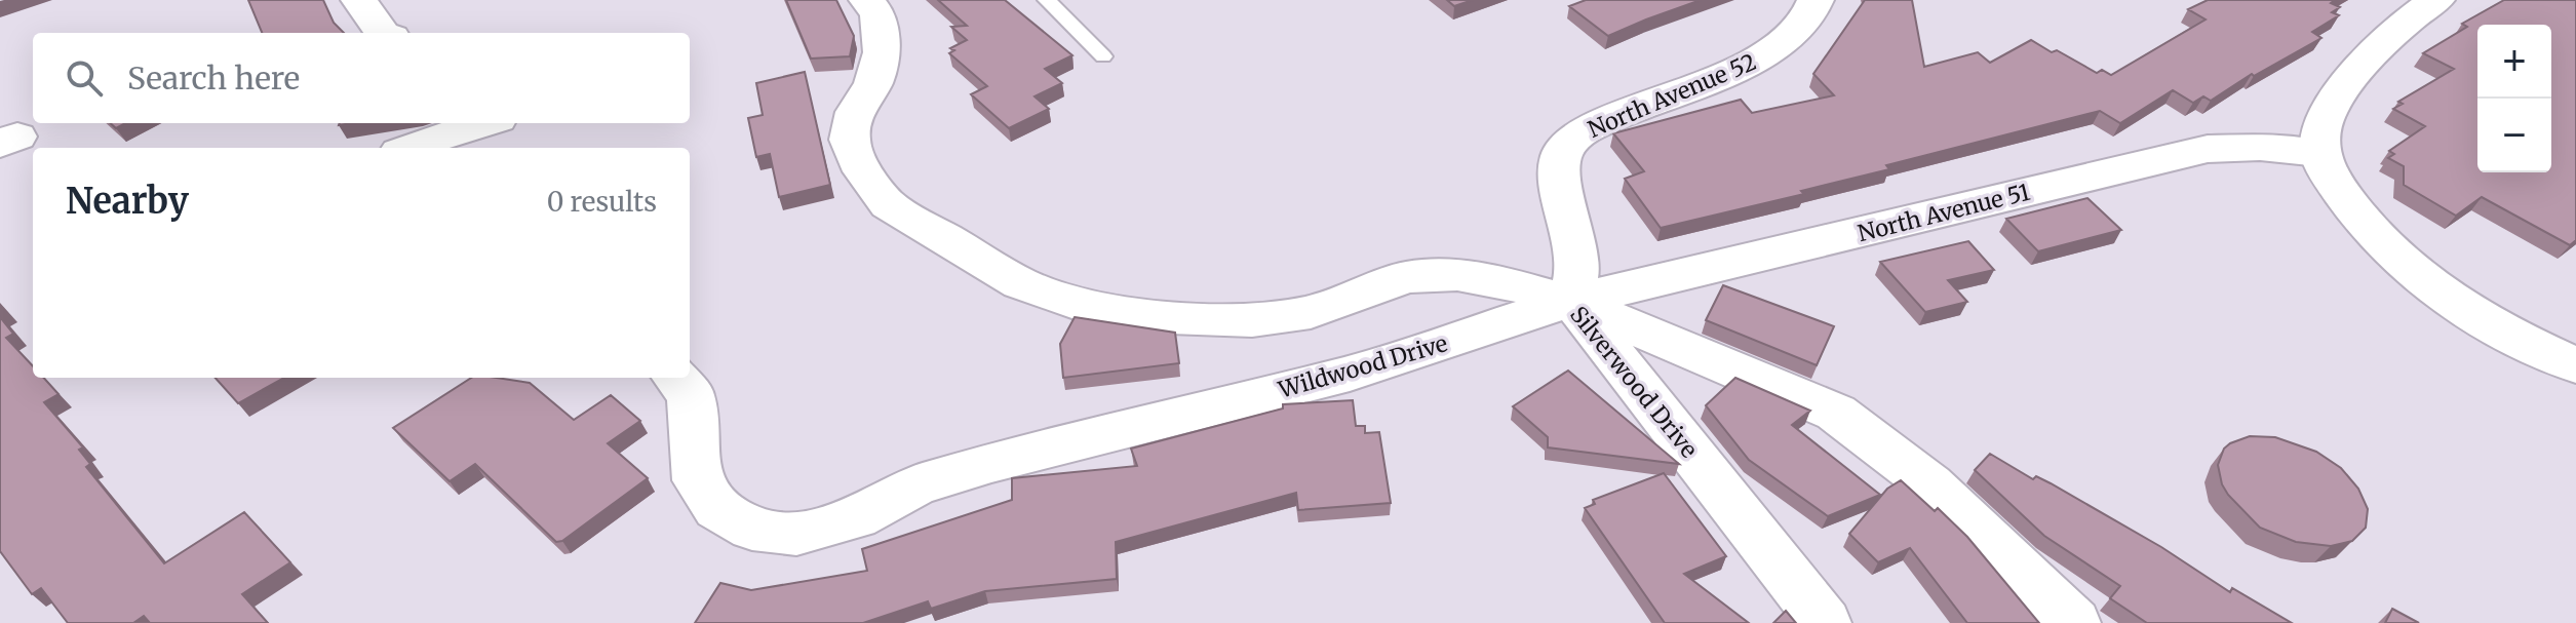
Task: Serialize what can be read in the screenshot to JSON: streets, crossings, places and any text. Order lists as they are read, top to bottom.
{
  "streets": {
    "street": [
      "North Avenue 52",
      "North Avenue 51",
      "Wildwood Drive",
      "Silverwood Drive"
    ]
  },
  "crossings": [
    ["North Avenue 52", "North Avenue 51"],
    ["North Avenue 52", "Wildwood Drive"],
    ["North Avenue 52", "Silverwood Drive"],
    ["North Avenue 51", "Wildwood Drive"],
    ["North Avenue 51", "Silverwood Drive"],
    ["Wildwood Drive", "Silverwood Drive"]
  ],
  "page": {
    "map_buttons": ["+", "−"],
    "search": "Search here",
    "heading": ["Nearby", "0 results"]
  }
}
